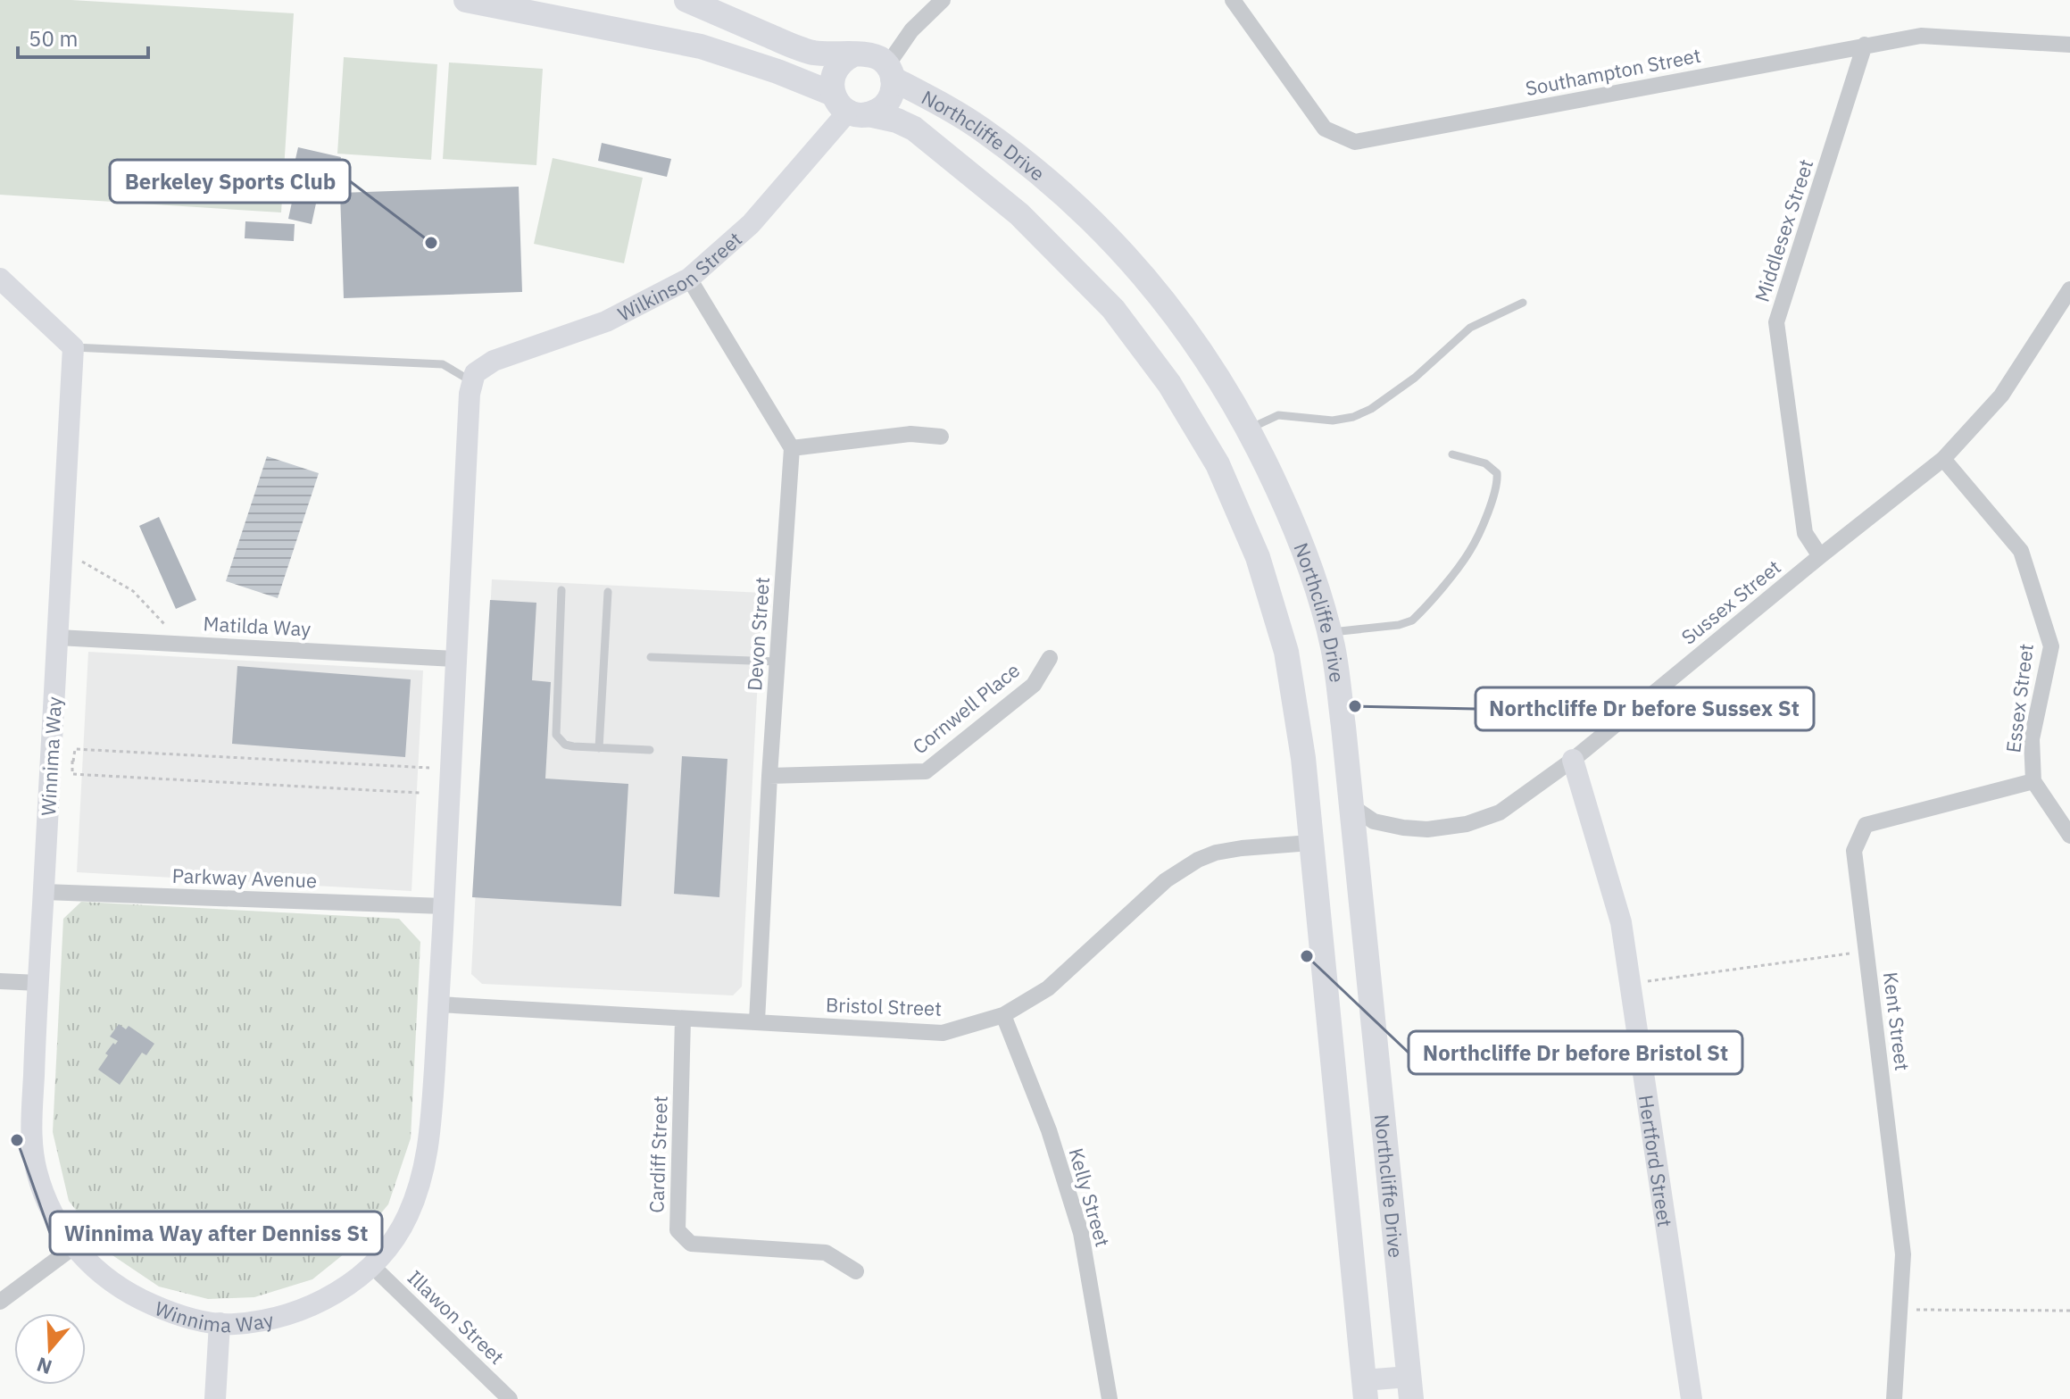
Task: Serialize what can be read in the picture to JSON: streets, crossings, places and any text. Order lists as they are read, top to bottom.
{
  "streets": {
    "main road": ["Northcliffe Drive"],
    "street": [
      "Southampton Street",
      "Middlesex Street",
      "Wilkinson Street",
      "Sussex Street",
      "Matilda Way",
      "Devon Street",
      "Essex Street",
      "Cornwell Place",
      "Winnima Way",
      "Parkway Avenue",
      "Bristol Street",
      "Kent Street",
      "Cardiff Street",
      "Hertford Street",
      "Kelly Street",
      "Illawon Street"
    ]
  },
  "crossings": [
    ["Southampton Street", "Middlesex Street"],
    ["Northcliffe Drive", "Wilkinson Street"],
    ["Northcliffe Drive", "Sussex Street"],
    ["Northcliffe Drive", "Bristol Street"],
    ["Middlesex Street", "Sussex Street"],
    ["Wilkinson Street", "Winnima Way"],
    ["Sussex Street", "Essex Street"],
    ["Sussex Street", "Hertford Street"],
    ["Matilda Way", "Winnima Way"],
    ["Devon Street", "Cornwell Place"],
    ["Devon Street", "Bristol Street"],
    ["Essex Street", "Kent Street"],
    ["Winnima Way", "Parkway Avenue"],
    ["Winnima Way", "Bristol Street"],
    ["Winnima Way", "Illawon Street"],
    ["Bristol Street", "Cardiff Street"],
    ["Bristol Street", "Kelly Street"]
  ],
  "places": [
    "Berkeley Sports Club",
    "Northcliffe Dr before Sussex St",
    "Northcliffe Dr before Bristol St",
    "Winnima Way after Denniss St"
  ],
  "scale_bar": "50 m",
  "north": "bottom"
}
